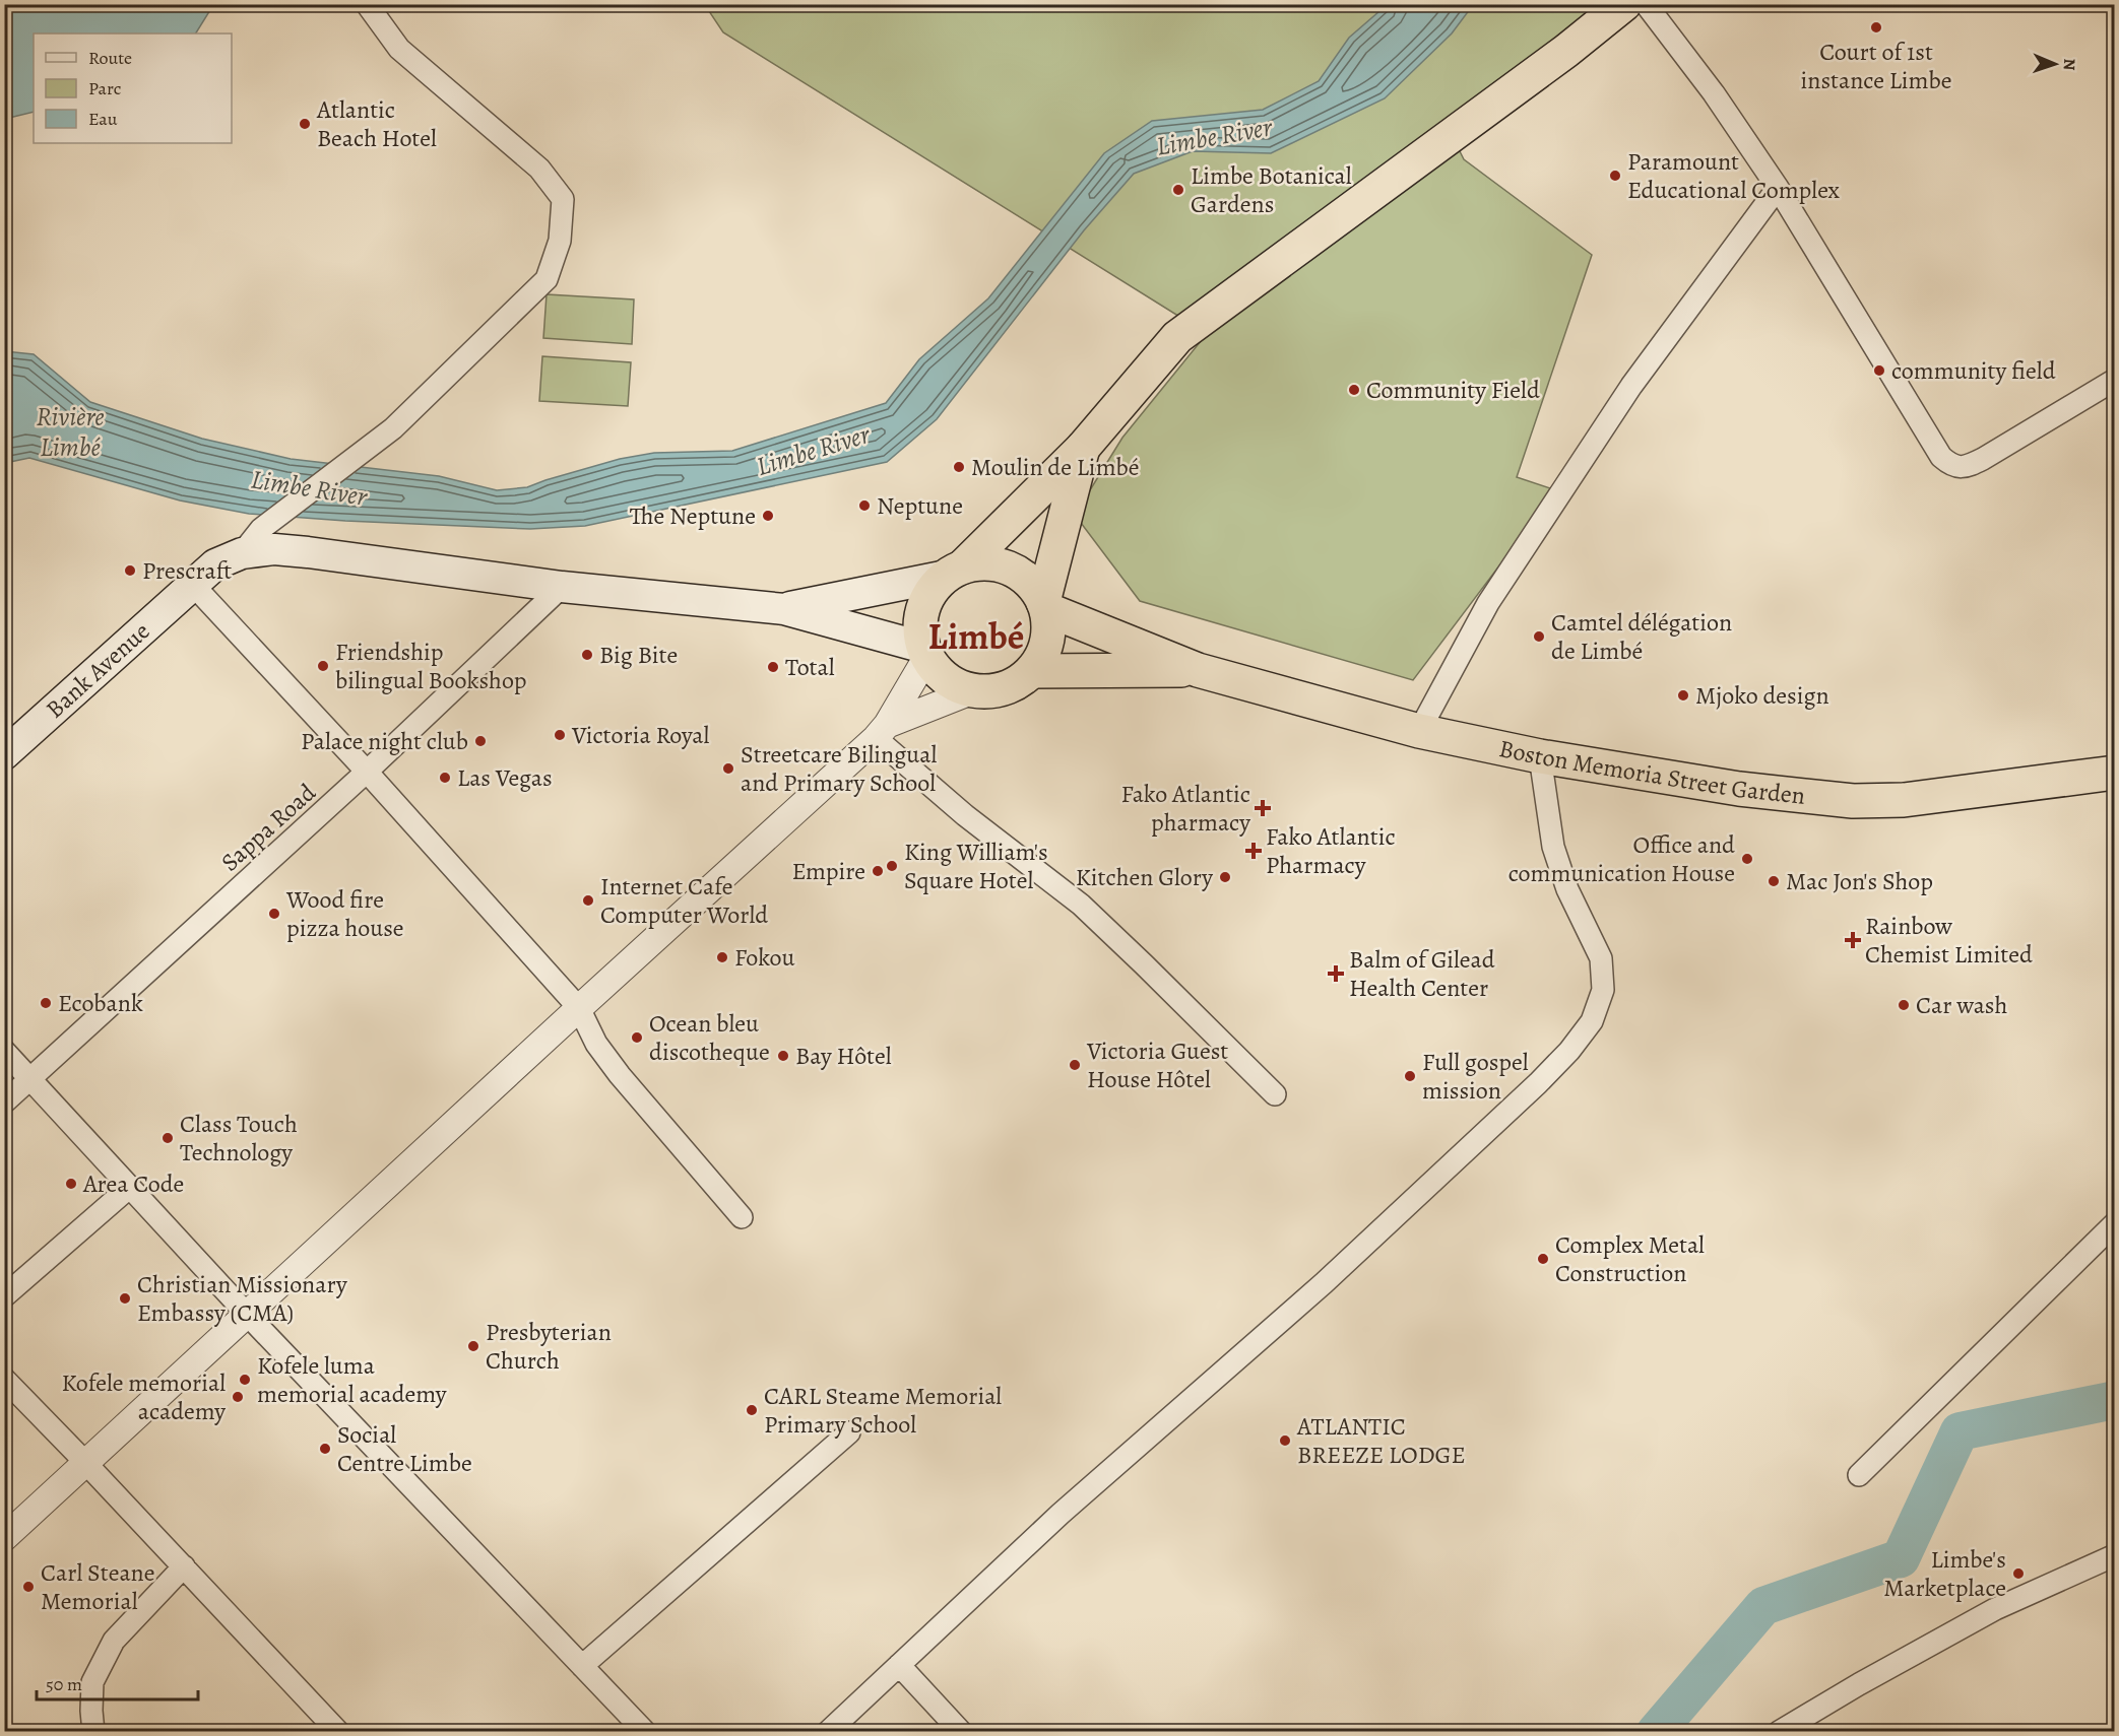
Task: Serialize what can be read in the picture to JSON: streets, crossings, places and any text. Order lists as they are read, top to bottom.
{
  "streets": {
    "highway": ["Boston Memoria Street Garden"],
    "main road": ["Bank Avenue"],
    "street": ["Sappa Road"]
  },
  "crossings": [
    ["Bank Avenue", "Sappa Road"]
  ],
  "districts": ["Limbé"],
  "water": ["Limbe River", "Rivière Limbé"],
  "places": {
    "other": [
      "Court of 1st instance Limbe",
      "Atlantic Beach Hotel",
      "Paramount Educational Complex",
      "Limbe Botanical Gardens",
      "community field",
      "Community Field",
      "Moulin de Limbé",
      "Neptune",
      "The Neptune",
      "Prescraft",
      "Camtel délégation de Limbé",
      "Big Bite",
      "Friendship bilingual Bookshop",
      "Total",
      "Mjoko design",
      "Victoria Royal",
      "Palace night club",
      "Streetcare Bilingual and Primary School",
      "Las Vegas",
      "Office and communication House",
      "King William's Square Hotel",
      "Empire",
      "Kitchen Glory",
      "Mac Jon's Shop",
      "Internet Cafe Computer World",
      "Wood fire pizza house",
      "Fokou",
      "Ecobank",
      "Car wash",
      "Ocean bleu discotheque",
      "Bay Hôtel",
      "Victoria Guest House Hôtel",
      "Full gospel mission",
      "Class Touch Technology",
      "Area Code",
      "Complex Metal Construction",
      "Christian Missionary Embassy (CMA)",
      "Presbyterian Church",
      "Kofele luma memorial academy",
      "Kofele memorial academy",
      "CARL Steame Memorial Primary School",
      "ATLANTIC BREEZE LODGE",
      "Social Centre Limbe",
      "Limbe's Marketplace",
      "Carl Steane Memorial"
    ],
    "health": [
      "Fako Atlantic pharmacy",
      "Fako Atlantic Pharmacy",
      "Rainbow Chemist Limited",
      "Balm of Gilead Health Center"
    ]
  },
  "legend": ["Route", "Parc", "Eau"],
  "scale_bar": "50 m",
  "north": "right"
}
